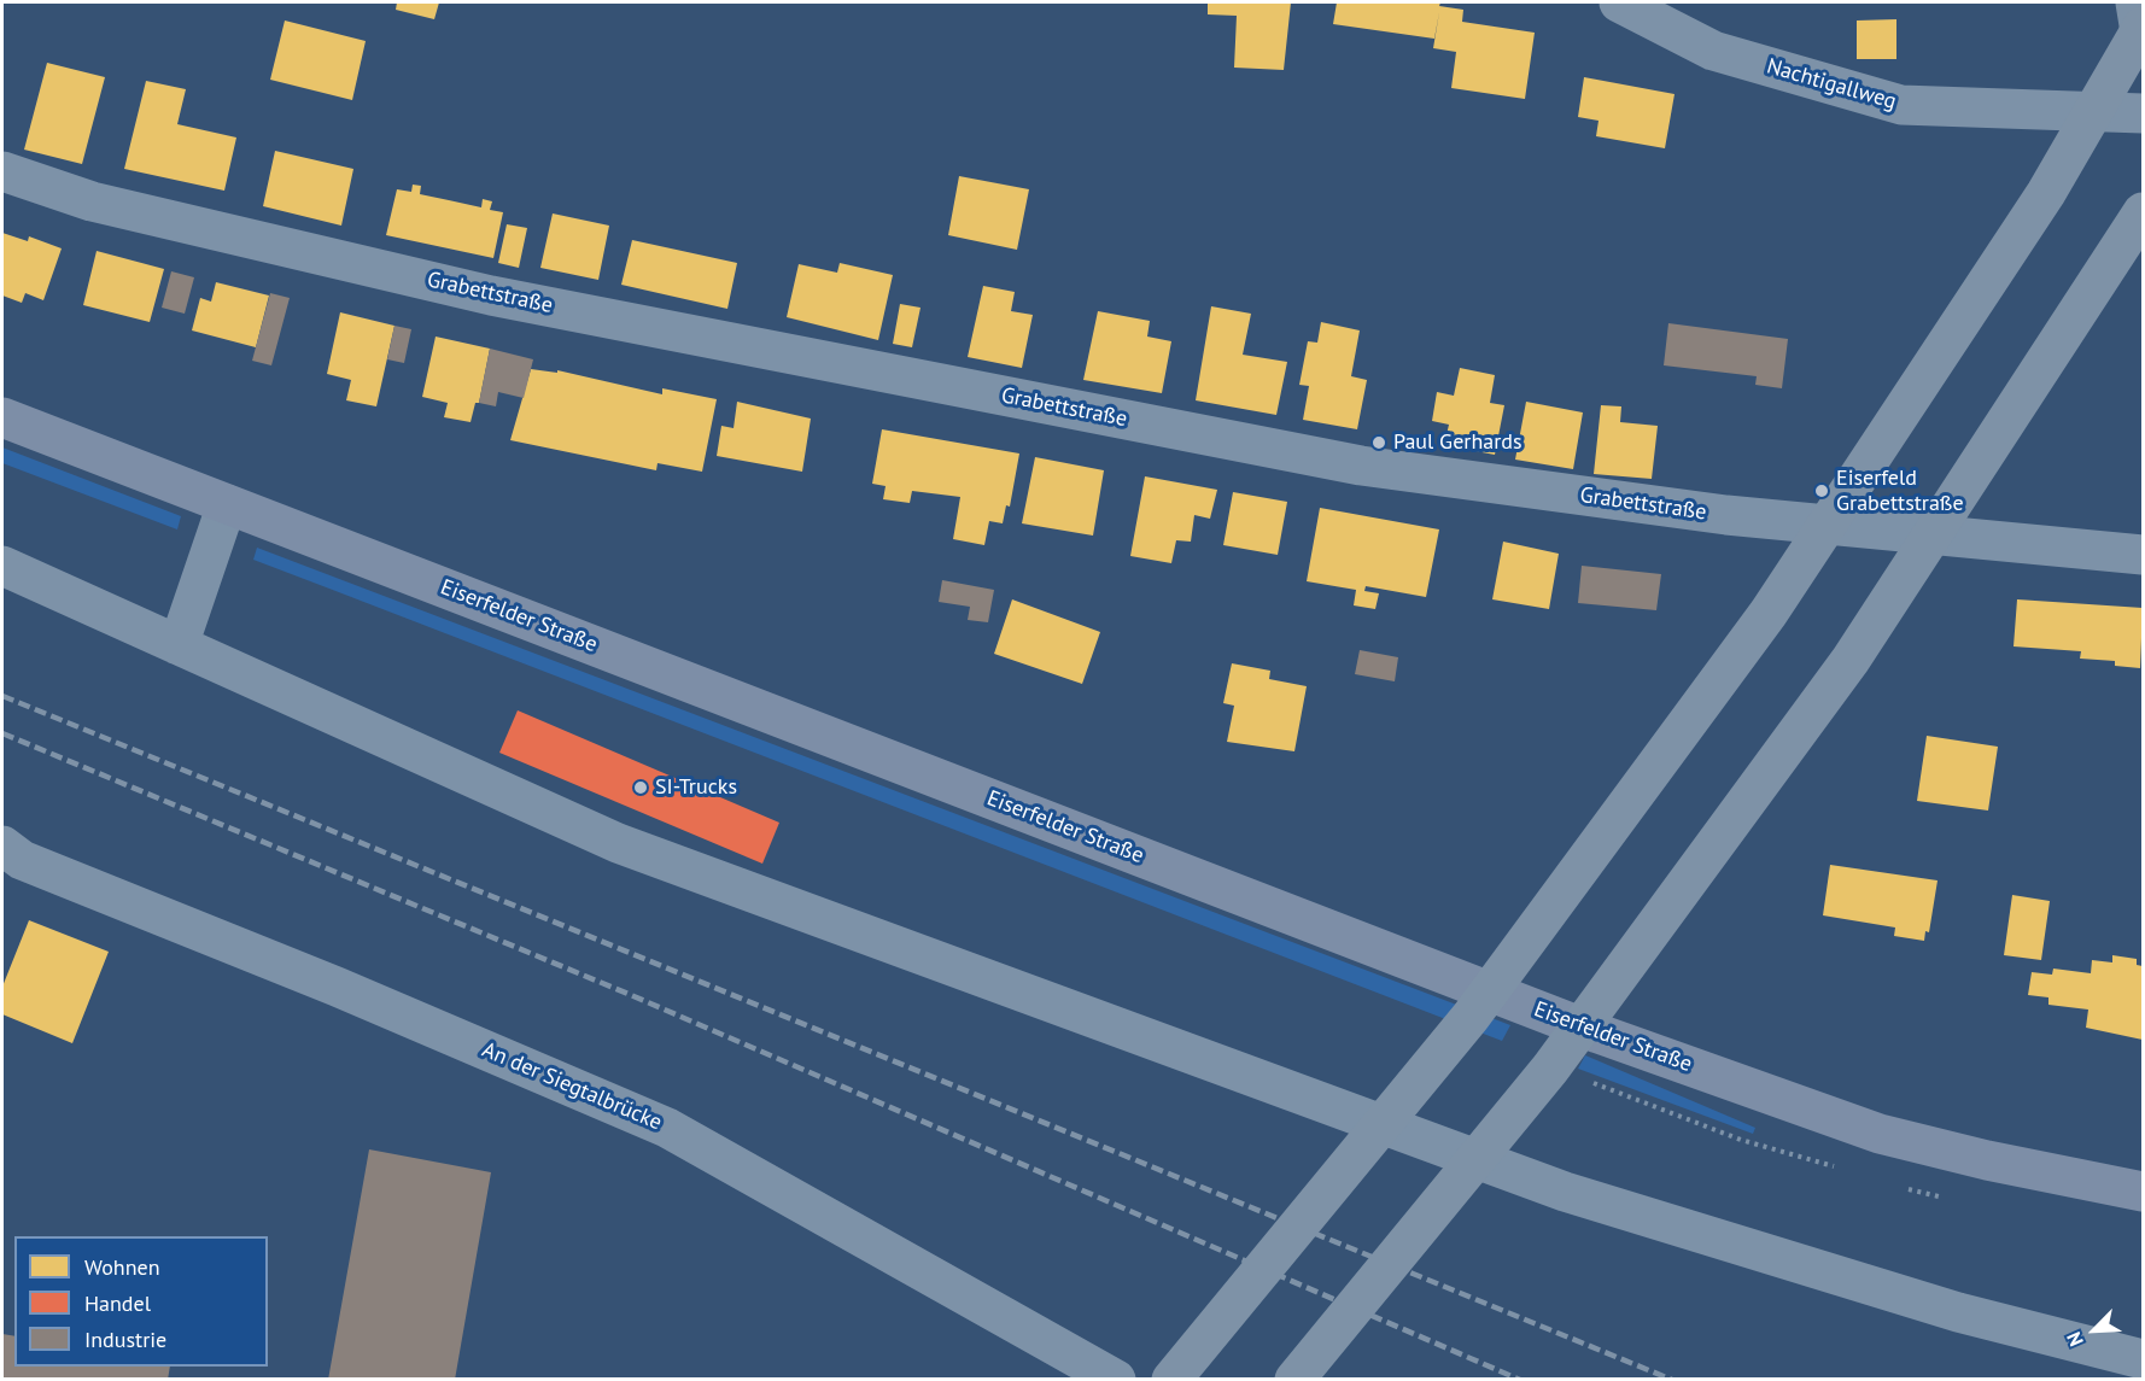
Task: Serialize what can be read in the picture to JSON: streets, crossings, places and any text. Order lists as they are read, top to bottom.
{
  "streets": {
    "main road": ["Eiserfelder Straße"],
    "street": ["Nachtigallweg", "Grabettstraße", "An der Siegtalbrücke"]
  },
  "places": ["Paul Gerhards", "Eiserfeld Grabettstraße", "SI-Trucks"],
  "legend": ["Wohnen", "Handel", "Industrie"],
  "north": "bottom left"
}
